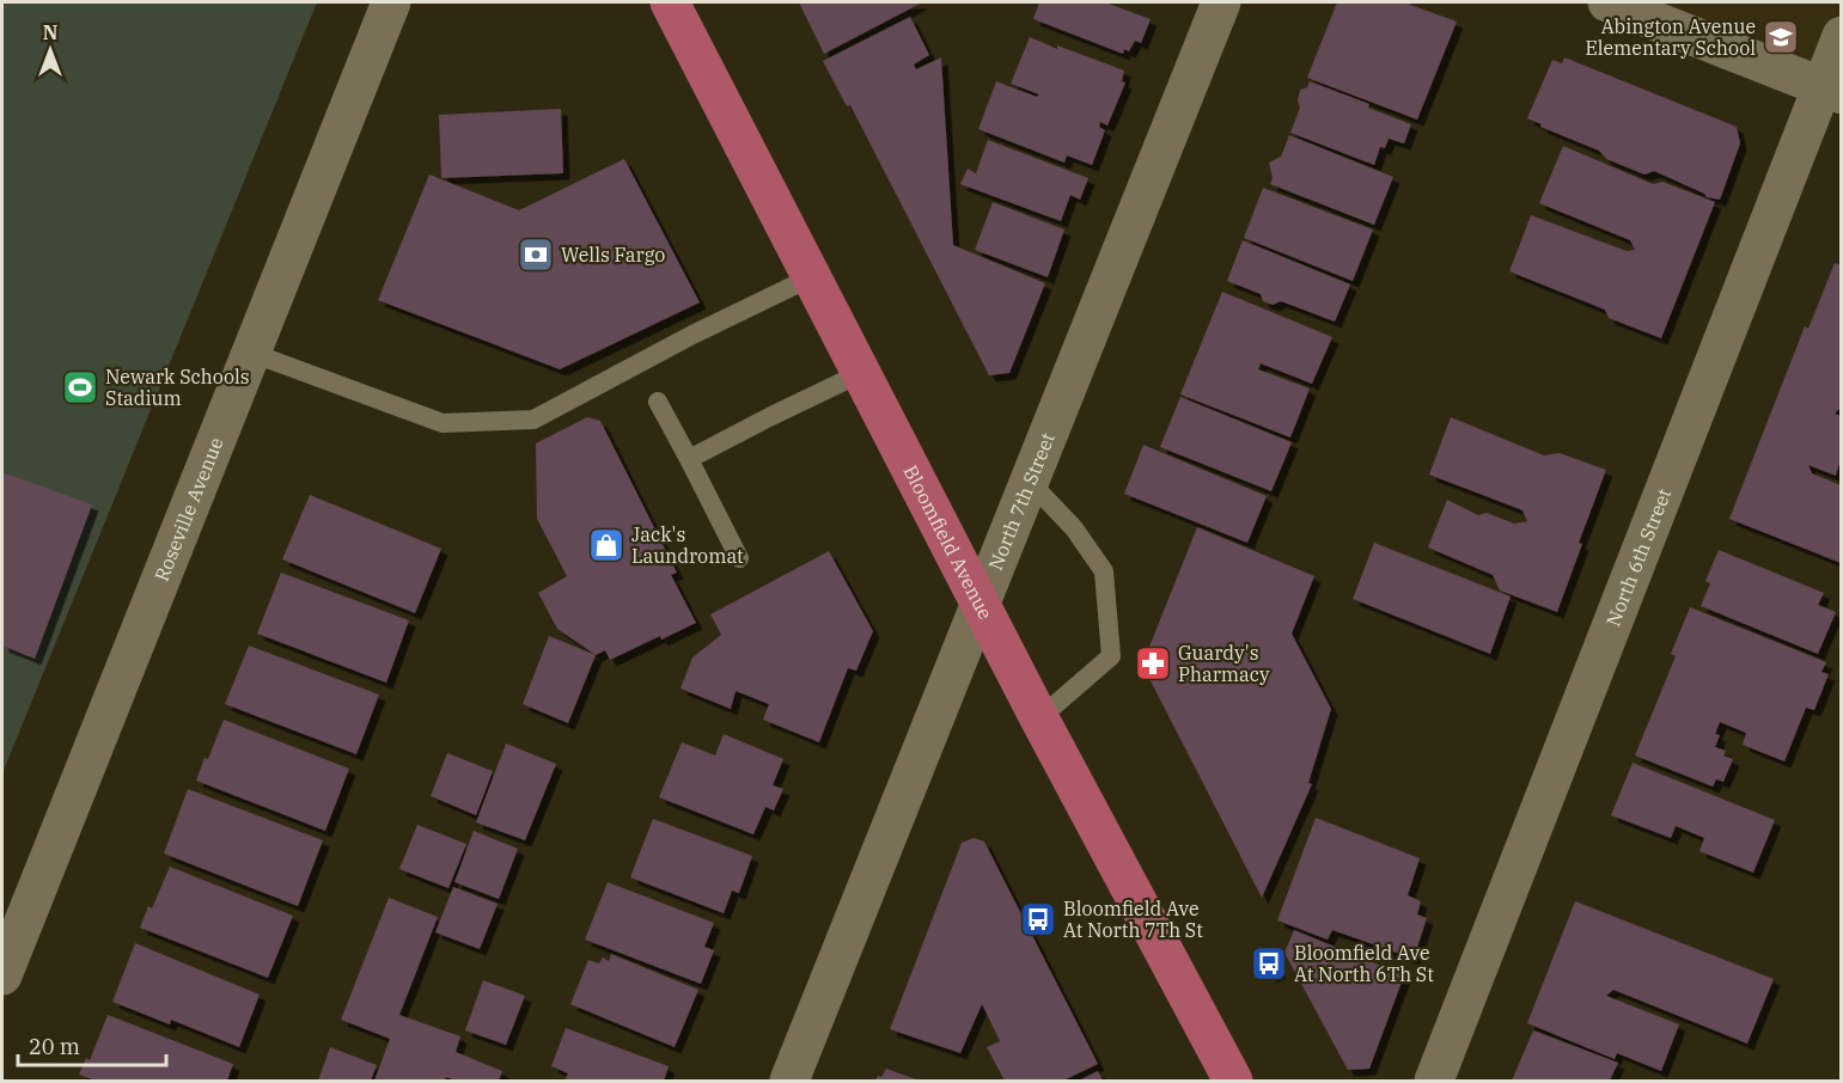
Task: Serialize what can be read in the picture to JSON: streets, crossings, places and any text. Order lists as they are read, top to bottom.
{
  "streets": {
    "main road": ["Bloomfield Avenue"],
    "street": ["North 7th Street", "Roseville Avenue", "North 6th Street"]
  },
  "crossings": [
    ["North 7th Street", "Bloomfield Avenue"]
  ],
  "places": {
    "school or university": ["Abington Avenue Elementary School"],
    "bank": ["Wells Fargo"],
    "sports": ["Newark Schools Stadium"],
    "shop": ["Jack's Laundromat"],
    "pharmacy": ["Guardy's Pharmacy"],
    "bus stop": ["Bloomfield Ave At North 7Th St", "Bloomfield Ave At North 6Th St"]
  },
  "scale_bar": "20 m",
  "north": "top"
}
